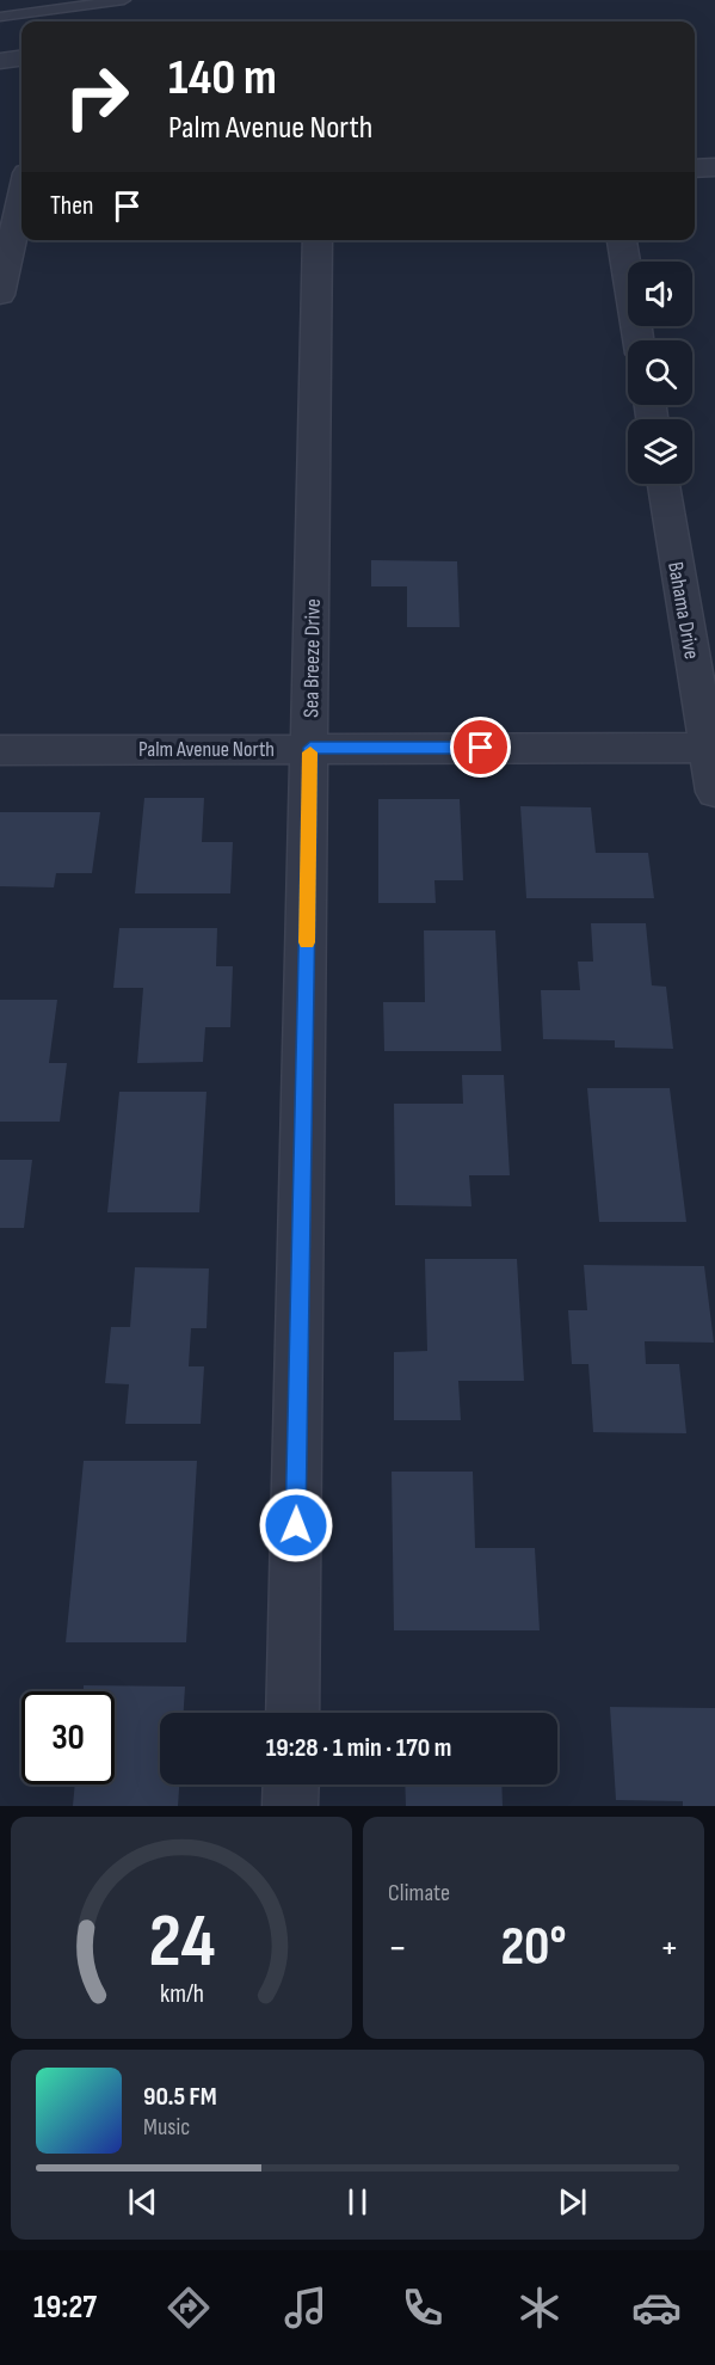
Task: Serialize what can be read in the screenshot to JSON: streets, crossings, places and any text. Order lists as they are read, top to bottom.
{
  "streets": {
    "street": ["Bahama Drive", "Sea Breeze Drive", "Palm Avenue North"]
  },
  "crossings": [
    ["Bahama Drive", "Palm Avenue North"],
    ["Sea Breeze Drive", "Palm Avenue North"]
  ],
  "page": {
    "turn": ["140 m", "Palm Avenue North"],
    "then": "Then",
    "limit": "30",
    "trip": "19:28 · 1 min · 170 m",
    "tile": "Climate",
    "heat": ["−", "20°", "+"],
    "song": ["90.5 FM", "Music"],
    "tabs": "19:27",
    "gauge": ["24", "km/h"]
  }
}
